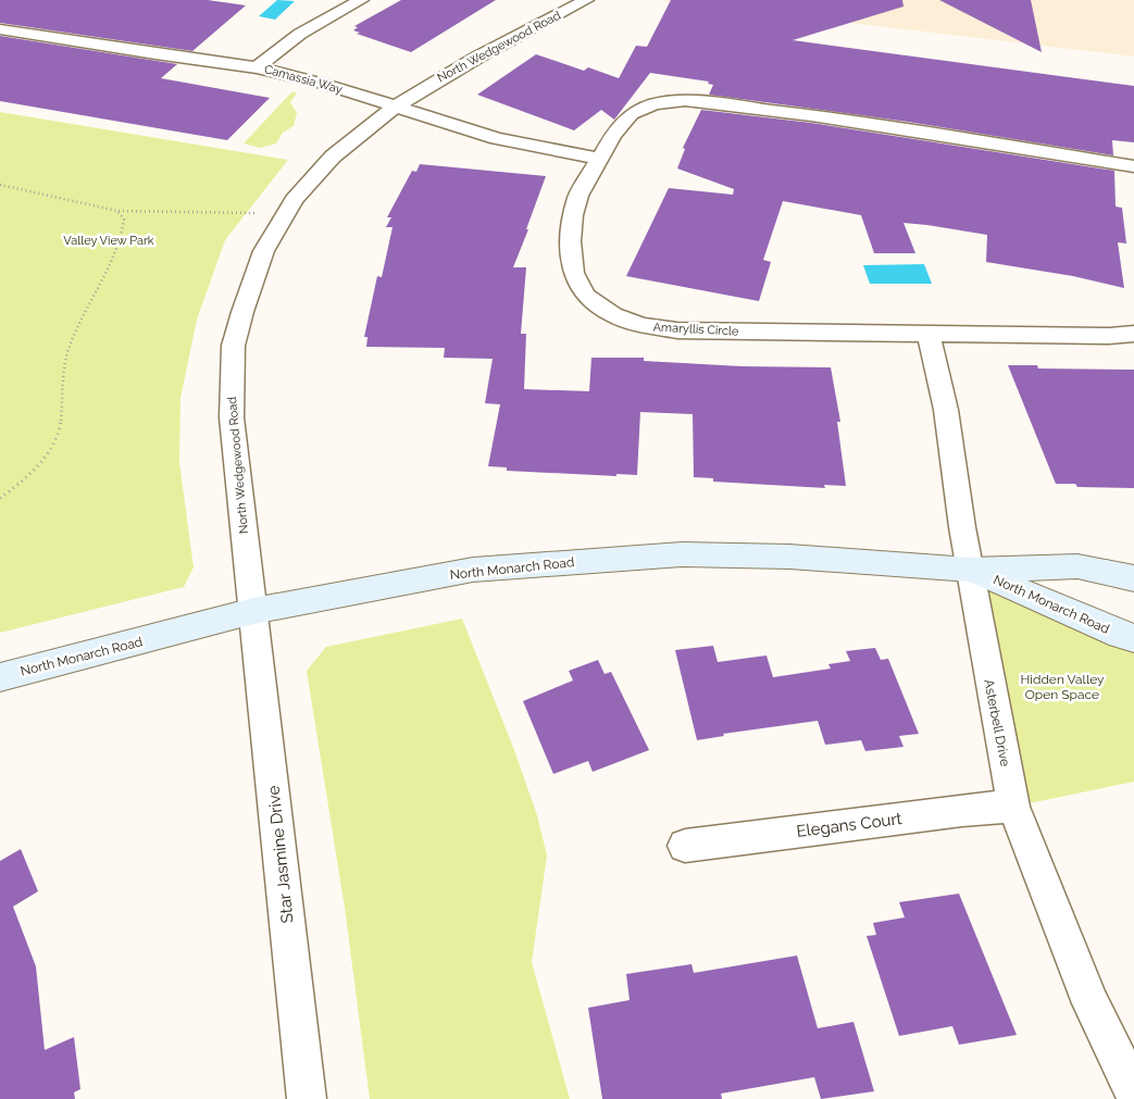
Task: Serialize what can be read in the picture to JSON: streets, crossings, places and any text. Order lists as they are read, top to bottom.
{
  "streets": {
    "street": [
      "North Wedgewood Road",
      "Camassia Way",
      "Amaryllis Circle",
      "North Monarch Road",
      "Asterbell Drive",
      "Elegans Court",
      "Star Jasmine Drive"
    ]
  },
  "crossings": [
    ["North Wedgewood Road", "Camassia Way"],
    ["North Wedgewood Road", "North Monarch Road"],
    ["North Wedgewood Road", "Star Jasmine Drive"],
    ["Camassia Way", "Amaryllis Circle"],
    ["Amaryllis Circle", "Asterbell Drive"],
    ["North Monarch Road", "Asterbell Drive"],
    ["North Monarch Road", "Star Jasmine Drive"],
    ["Asterbell Drive", "Elegans Court"]
  ],
  "parks": ["Valley View Park", "Hidden Valley Open Space"]
}
